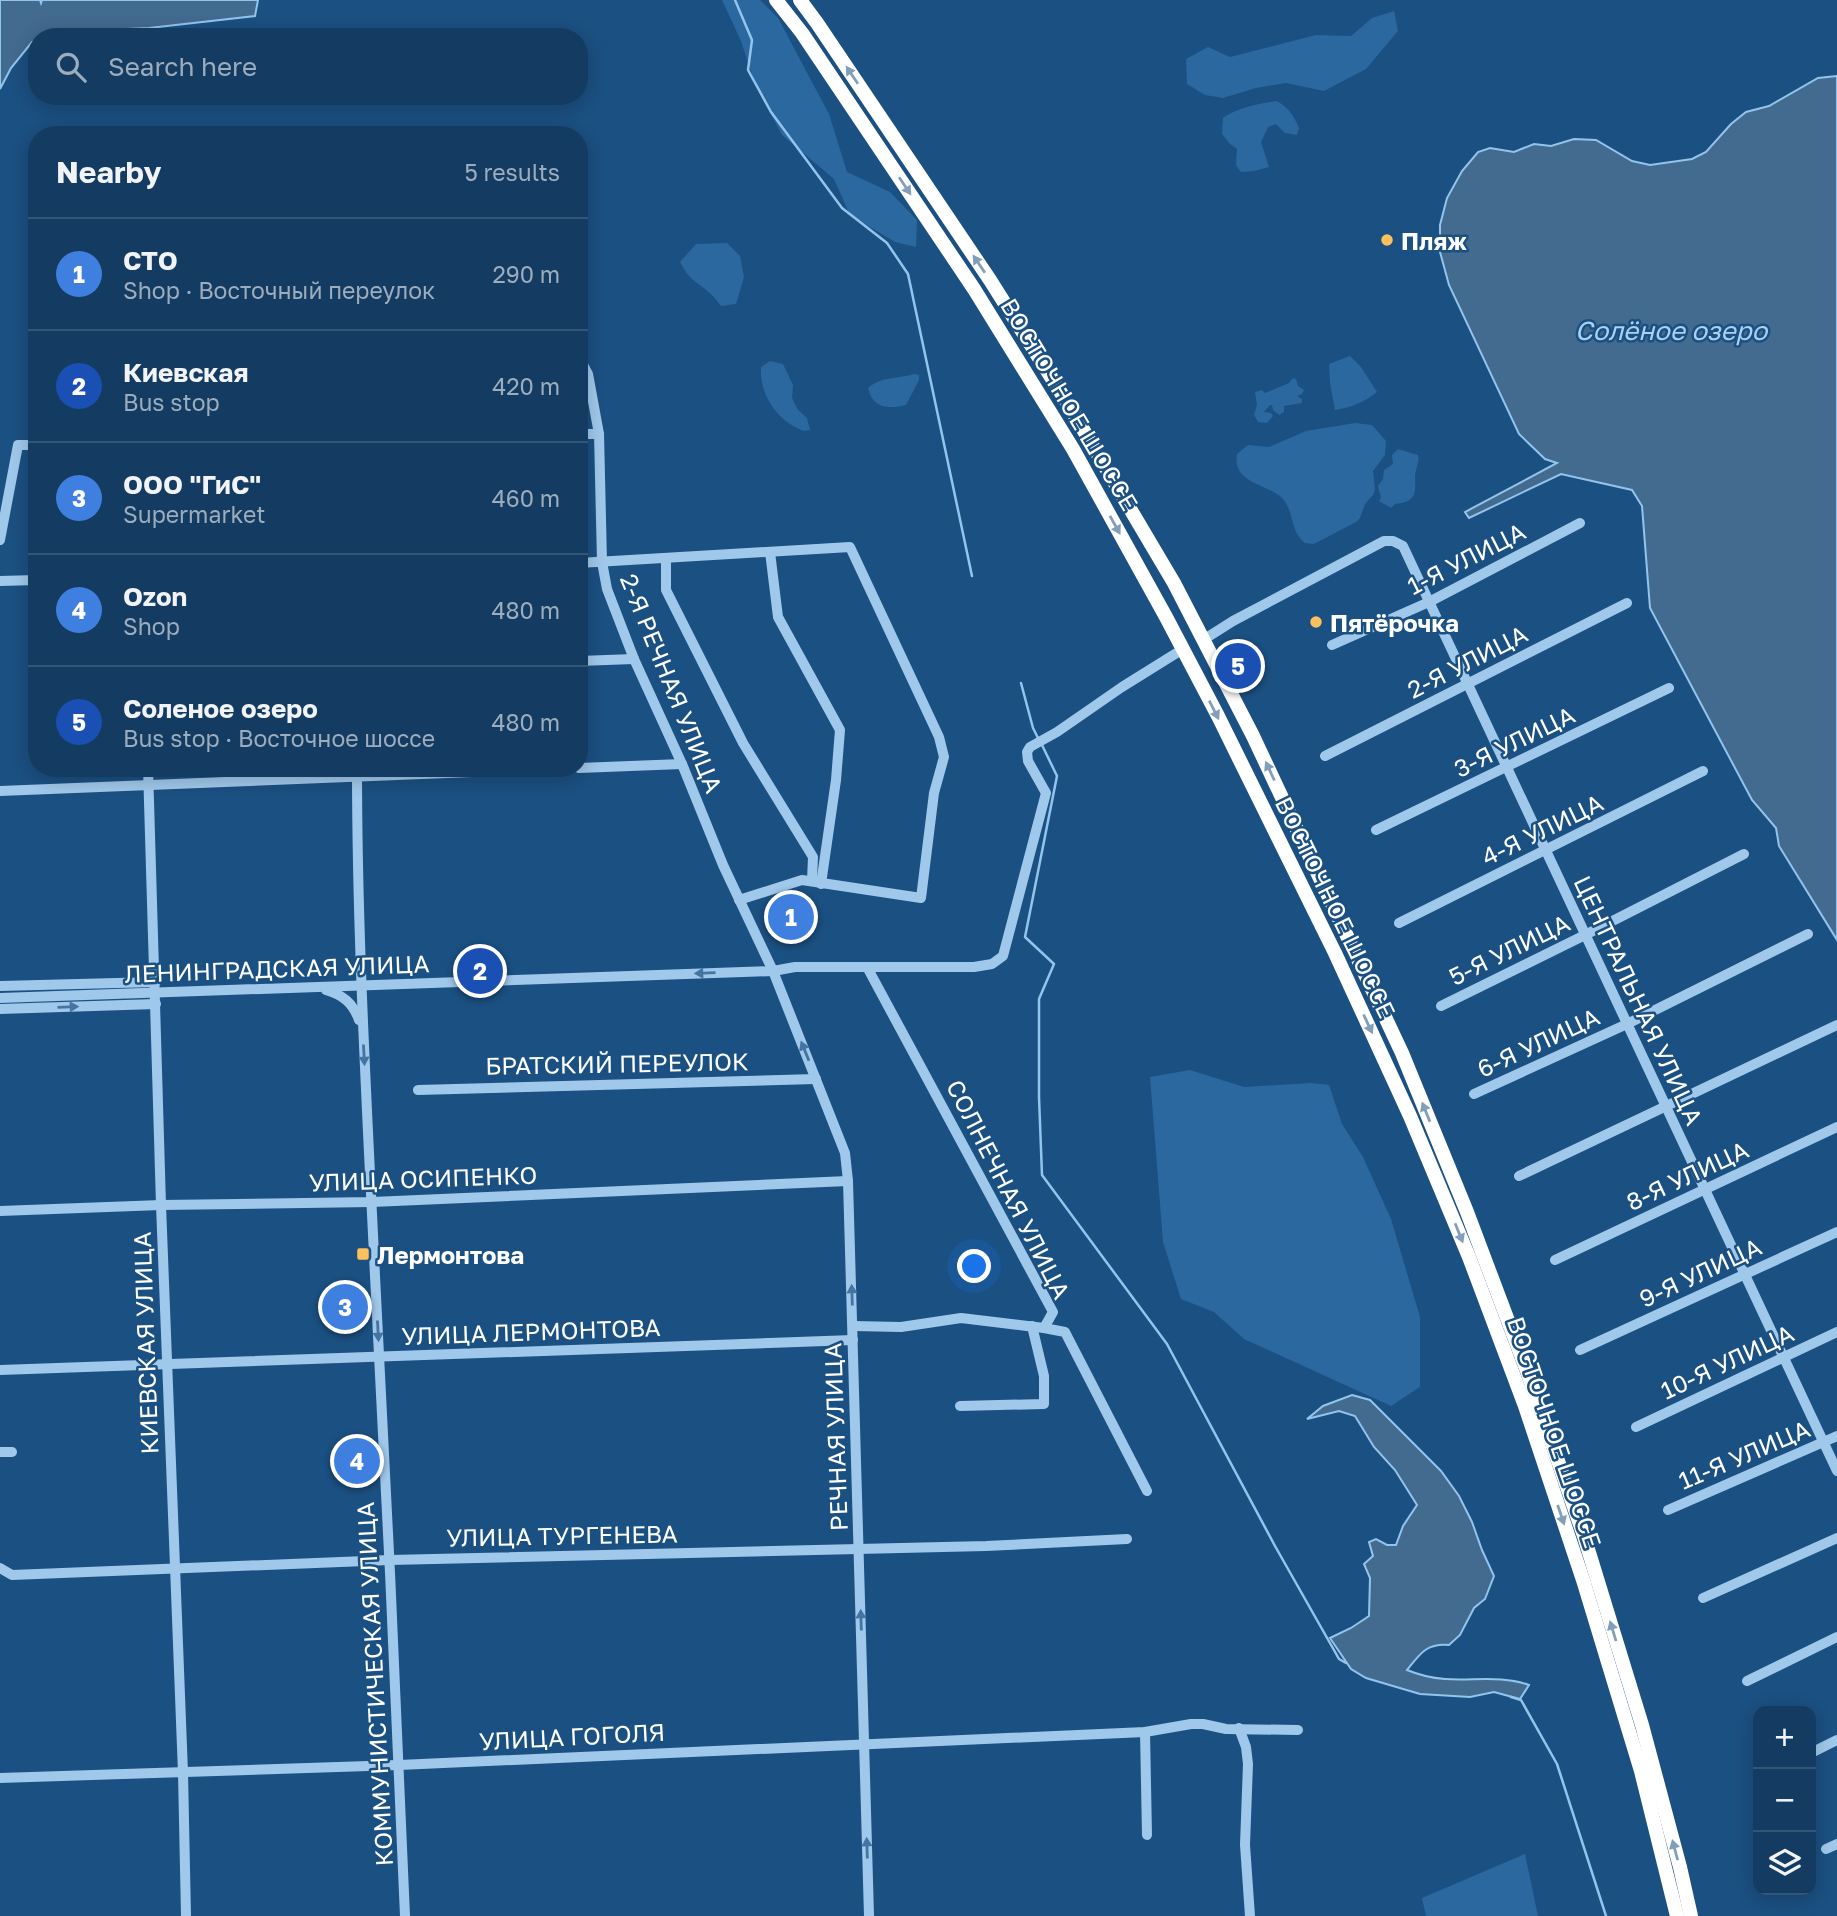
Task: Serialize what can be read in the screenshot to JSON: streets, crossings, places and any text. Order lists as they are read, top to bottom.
{
  "streets": {
    "highway": ["ВОСТОЧНОЕ ШОССЕ"],
    "street": [
      "1-Я УЛИЦА",
      "2-Я УЛИЦА",
      "2-Я РЕЧНАЯ УЛИЦА",
      "3-Я УЛИЦА",
      "4-Я УЛИЦА",
      "5-Я УЛИЦА",
      "ЛЕНИНГРАДСКАЯ УЛИЦА",
      "ЦЕНТРАЛЬНАЯ УЛИЦА",
      "6-Я УЛИЦА",
      "БРАТСКИЙ ПЕРЕУЛОК",
      "8-Я УЛИЦА",
      "УЛИЦА ОСИПЕНКО",
      "СОЛНЕЧНАЯ УЛИЦА",
      "9-Я УЛИЦА",
      "УЛИЦА ЛЕРМОНТОВА",
      "КИЕВСКАЯ УЛИЦА",
      "10-Я УЛИЦА",
      "РЕЧНАЯ УЛИЦА",
      "11-Я УЛИЦА",
      "УЛИЦА ТУРГЕНЕВА",
      "КОММУНИСТИЧЕСКАЯ УЛИЦА",
      "УЛИЦА ГОГОЛЯ"
    ]
  },
  "crossings": [
    ["ВОСТОЧНОЕ ШОССЕ", "ЛЕНИНГРАДСКАЯ УЛИЦА"],
    ["ВОСТОЧНОЕ ШОССЕ", "ЦЕНТРАЛЬНАЯ УЛИЦА"],
    ["1-Я УЛИЦА", "ЦЕНТРАЛЬНАЯ УЛИЦА"],
    ["2-Я УЛИЦА", "ЦЕНТРАЛЬНАЯ УЛИЦА"],
    ["2-Я РЕЧНАЯ УЛИЦА", "ЛЕНИНГРАДСКАЯ УЛИЦА"],
    ["2-Я РЕЧНАЯ УЛИЦА", "РЕЧНАЯ УЛИЦА"],
    ["3-Я УЛИЦА", "ЦЕНТРАЛЬНАЯ УЛИЦА"],
    ["4-Я УЛИЦА", "ЦЕНТРАЛЬНАЯ УЛИЦА"],
    ["5-Я УЛИЦА", "ЦЕНТРАЛЬНАЯ УЛИЦА"],
    ["ЛЕНИНГРАДСКАЯ УЛИЦА", "СОЛНЕЧНАЯ УЛИЦА"],
    ["ЛЕНИНГРАДСКАЯ УЛИЦА", "КИЕВСКАЯ УЛИЦА"],
    ["ЛЕНИНГРАДСКАЯ УЛИЦА", "РЕЧНАЯ УЛИЦА"],
    ["ЛЕНИНГРАДСКАЯ УЛИЦА", "КОММУНИСТИЧЕСКАЯ УЛИЦА"],
    ["ЦЕНТРАЛЬНАЯ УЛИЦА", "6-Я УЛИЦА"],
    ["ЦЕНТРАЛЬНАЯ УЛИЦА", "8-Я УЛИЦА"],
    ["ЦЕНТРАЛЬНАЯ УЛИЦА", "9-Я УЛИЦА"],
    ["ЦЕНТРАЛЬНАЯ УЛИЦА", "10-Я УЛИЦА"],
    ["ЦЕНТРАЛЬНАЯ УЛИЦА", "11-Я УЛИЦА"],
    ["БРАТСКИЙ ПЕРЕУЛОК", "РЕЧНАЯ УЛИЦА"],
    ["УЛИЦА ОСИПЕНКО", "КИЕВСКАЯ УЛИЦА"],
    ["УЛИЦА ОСИПЕНКО", "РЕЧНАЯ УЛИЦА"],
    ["УЛИЦА ОСИПЕНКО", "КОММУНИСТИЧЕСКАЯ УЛИЦА"],
    ["УЛИЦА ЛЕРМОНТОВА", "КИЕВСКАЯ УЛИЦА"],
    ["УЛИЦА ЛЕРМОНТОВА", "РЕЧНАЯ УЛИЦА"],
    ["УЛИЦА ЛЕРМОНТОВА", "КОММУНИСТИЧЕСКАЯ УЛИЦА"],
    ["КИЕВСКАЯ УЛИЦА", "УЛИЦА ТУРГЕНЕВА"],
    ["КИЕВСКАЯ УЛИЦА", "УЛИЦА ГОГОЛЯ"],
    ["РЕЧНАЯ УЛИЦА", "УЛИЦА ТУРГЕНЕВА"],
    ["РЕЧНАЯ УЛИЦА", "УЛИЦА ГОГОЛЯ"],
    ["УЛИЦА ТУРГЕНЕВА", "КОММУНИСТИЧЕСКАЯ УЛИЦА"],
    ["КОММУНИСТИЧЕСКАЯ УЛИЦА", "УЛИЦА ГОГОЛЯ"]
  ],
  "one_way": ["РЕЧНАЯ УЛИЦА"],
  "water": ["Солёное озеро"],
  "places": {
    "other": ["Пляж", "Пятёрочка"],
    "transit": ["Лермонтова"]
  },
  "page": {
    "search": "Search here",
    "heading": ["Nearby", "5 results"],
    "list": [
      {
        "mark": "1",
        "name": "СТО",
        "note": "Shop · Восточный переулок",
        "value": "290 m"
      },
      {
        "mark": "2",
        "name": "Киевская",
        "note": "Bus stop",
        "value": "420 m"
      },
      {
        "mark": "3",
        "name": "ООО \"ГиС\"",
        "note": "Supermarket",
        "value": "460 m"
      },
      {
        "mark": "4",
        "name": "Ozon",
        "note": "Shop",
        "value": "480 m"
      },
      {
        "mark": "5",
        "name": "Соленое озеро",
        "note": "Bus stop · Восточное шоссе",
        "value": "480 m"
      }
    ],
    "pins": [
      "5",
      "1",
      "2",
      "3",
      "4"
    ],
    "map_buttons": ["+", "−"]
  }
}
